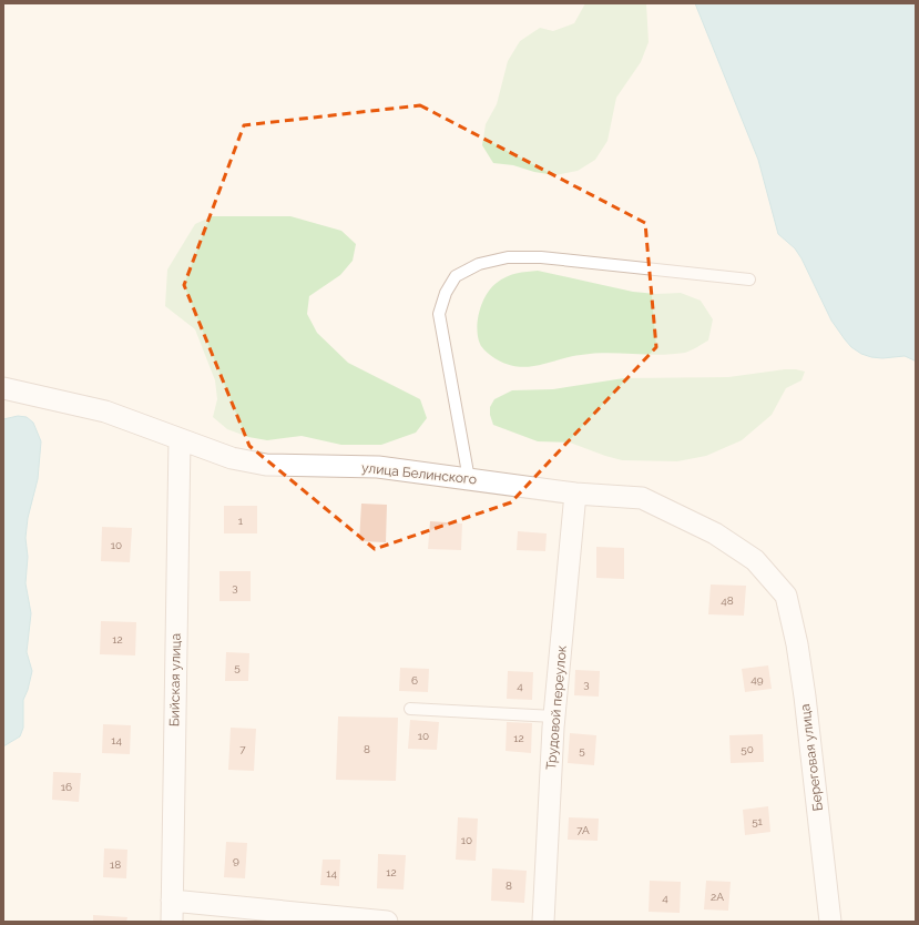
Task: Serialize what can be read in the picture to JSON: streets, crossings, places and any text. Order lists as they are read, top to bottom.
{
  "streets": {
    "street": [
      "улица Белинского",
      "Бийская улица",
      "Трудовой переулок",
      "Береговая улица"
    ]
  },
  "crossings": [
    ["улица Белинского", "Бийская улица"],
    ["улица Белинского", "Трудовой переулок"],
    ["улица Белинского", "Береговая улица"]
  ],
  "house_numbers": [
    "1",
    "10",
    "3",
    "48",
    "12",
    "5",
    "49",
    "6",
    "3",
    "4",
    "10",
    "12",
    "14",
    "7",
    "8",
    "50",
    "5",
    "16",
    "51",
    "7А",
    "10",
    "9",
    "18",
    "12",
    "14",
    "8",
    "2А",
    "4"
  ]
}
